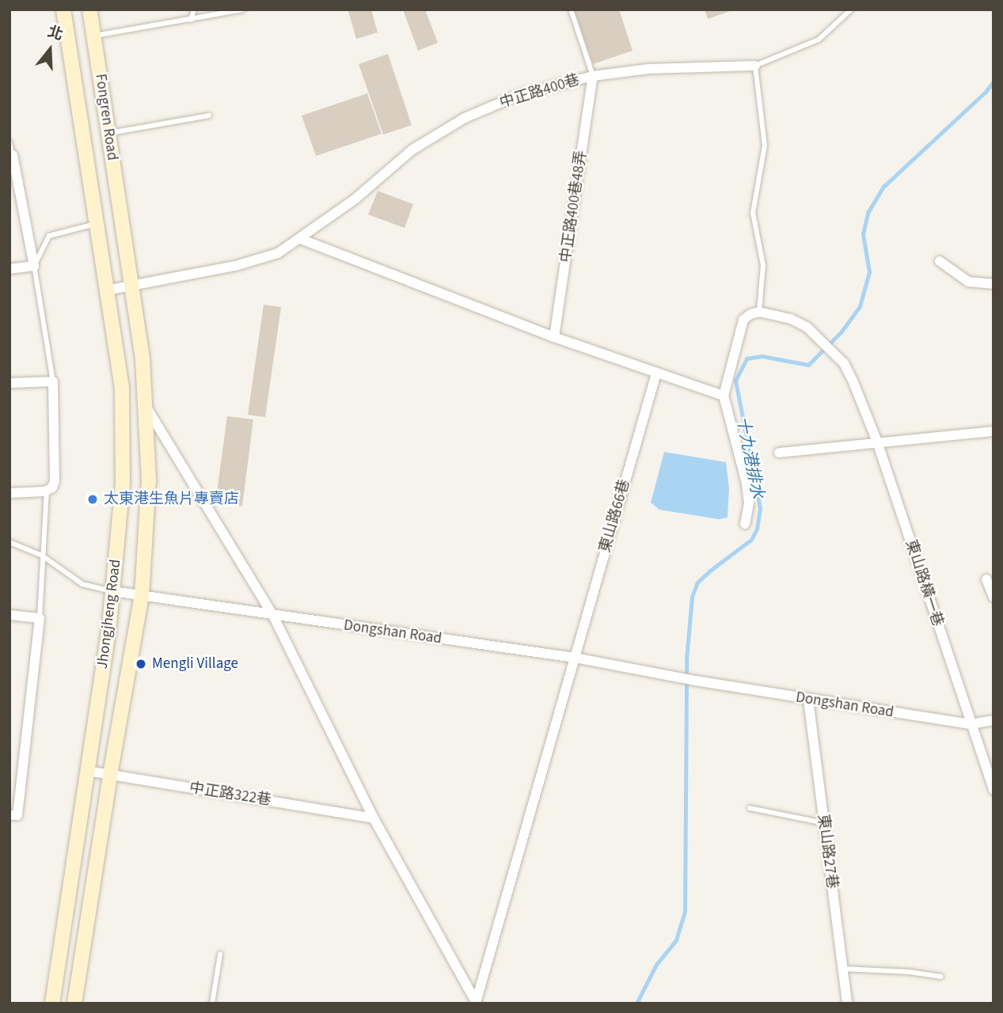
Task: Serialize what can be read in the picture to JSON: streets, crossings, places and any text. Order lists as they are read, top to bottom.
{
  "streets": {
    "main road": ["Fongren Road", "Jhongjheng Road"],
    "street": [
      "中正路400巷",
      "中正路400巷48弄",
      "東山路66巷",
      "東山路橫一巷",
      "Dongshan Road",
      "中正路322巷",
      "東山路27巷"
    ]
  },
  "crossings": [
    ["中正路400巷", "中正路400巷48弄"],
    ["中正路400巷", "Jhongjheng Road"],
    ["Fongren Road", "Jhongjheng Road"],
    ["東山路66巷", "Dongshan Road"],
    ["東山路橫一巷", "Dongshan Road"],
    ["Jhongjheng Road", "Dongshan Road"],
    ["Jhongjheng Road", "中正路322巷"],
    ["Dongshan Road", "東山路27巷"]
  ],
  "water": ["十九港排水"],
  "places": ["太東港生魚片專賣店", "Mengli Village"],
  "north": "top"
}
